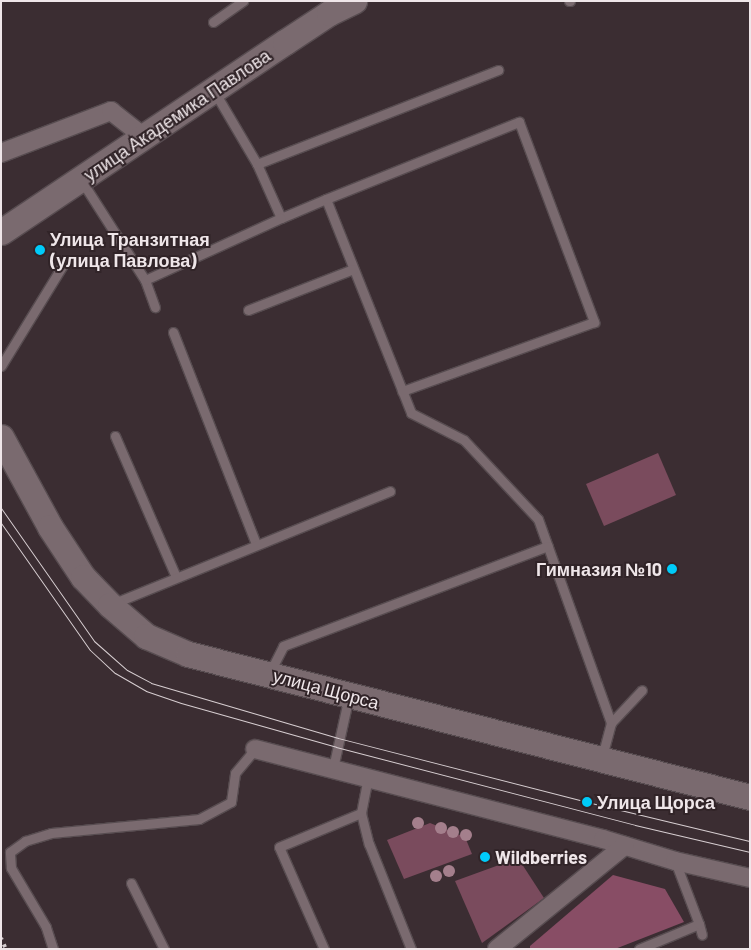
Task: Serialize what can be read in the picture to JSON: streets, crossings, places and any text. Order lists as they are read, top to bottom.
{
  "streets": {
    "main road": ["улица Академика Павлова", "улица Щорса"]
  },
  "places": [
    "Улица Транзитная (улица Павлова)",
    "Гимназия №10",
    "Улица Щорса",
    "Wildberries"
  ]
}
